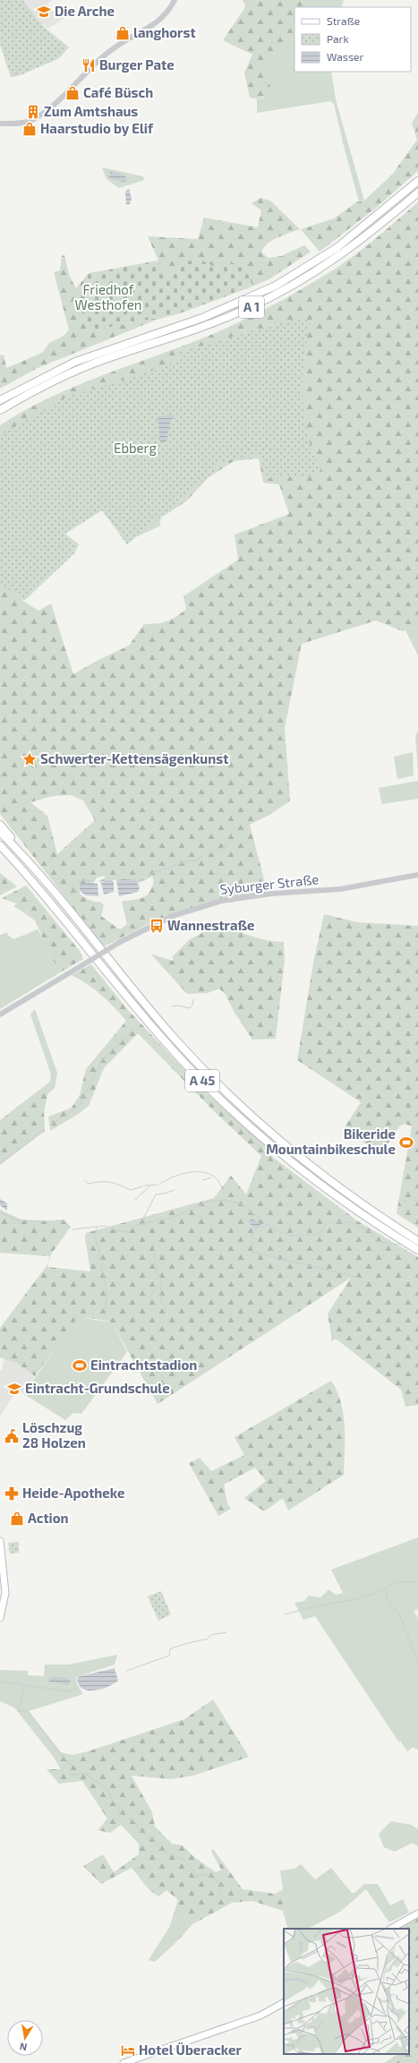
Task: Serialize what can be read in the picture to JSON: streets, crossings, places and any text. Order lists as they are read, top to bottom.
{
  "streets": {
    "highway": ["A 1", "A 45"],
    "street": ["Syburger Straße"]
  },
  "parks": ["Friedhof Westhofen", "Ebberg"],
  "places": {
    "school or university": ["Die Arche", "Eintracht-Grundschule"],
    "shop": [
      "langhorst",
      "Café Büsch",
      "Haarstudio by Elif",
      "Action"
    ],
    "restaurant": ["Burger Pate"],
    "building": ["Zum Amtshaus"],
    "place": ["Schwerter-Kettensägenkunst"],
    "bus stop": ["Wannestraße"],
    "sports": ["Bikeride Mountainbikeschule", "Eintrachtstadion"],
    "public building": ["Löschzug 28 Holzen"],
    "pharmacy": ["Heide-Apotheke"],
    "hotel": ["Hotel Überacker"]
  },
  "legend": ["Straße", "Park", "Wasser"],
  "north": "bottom"
}
